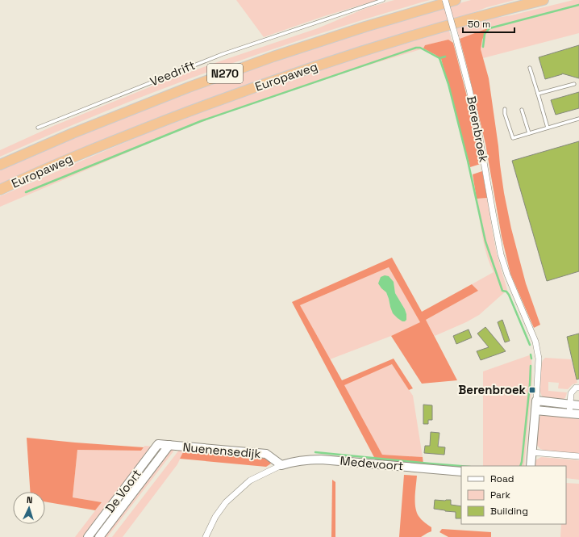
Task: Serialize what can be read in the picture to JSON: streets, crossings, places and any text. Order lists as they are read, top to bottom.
{
  "streets": {
    "highway": ["N270", "Europaweg"],
    "street": [
      "Berenbroek",
      "Nuenensedijk",
      "Medevoort",
      "De Voort"
    ],
    "lane": ["Veedrift"]
  },
  "crossings": [
    ["Nuenensedijk", "Medevoort"],
    ["Nuenensedijk", "De Voort"]
  ],
  "places": {
    "transit": ["Berenbroek"]
  },
  "legend": ["Road", "Park", "Building"],
  "scale_bar": "50 m",
  "north": "top"
}
